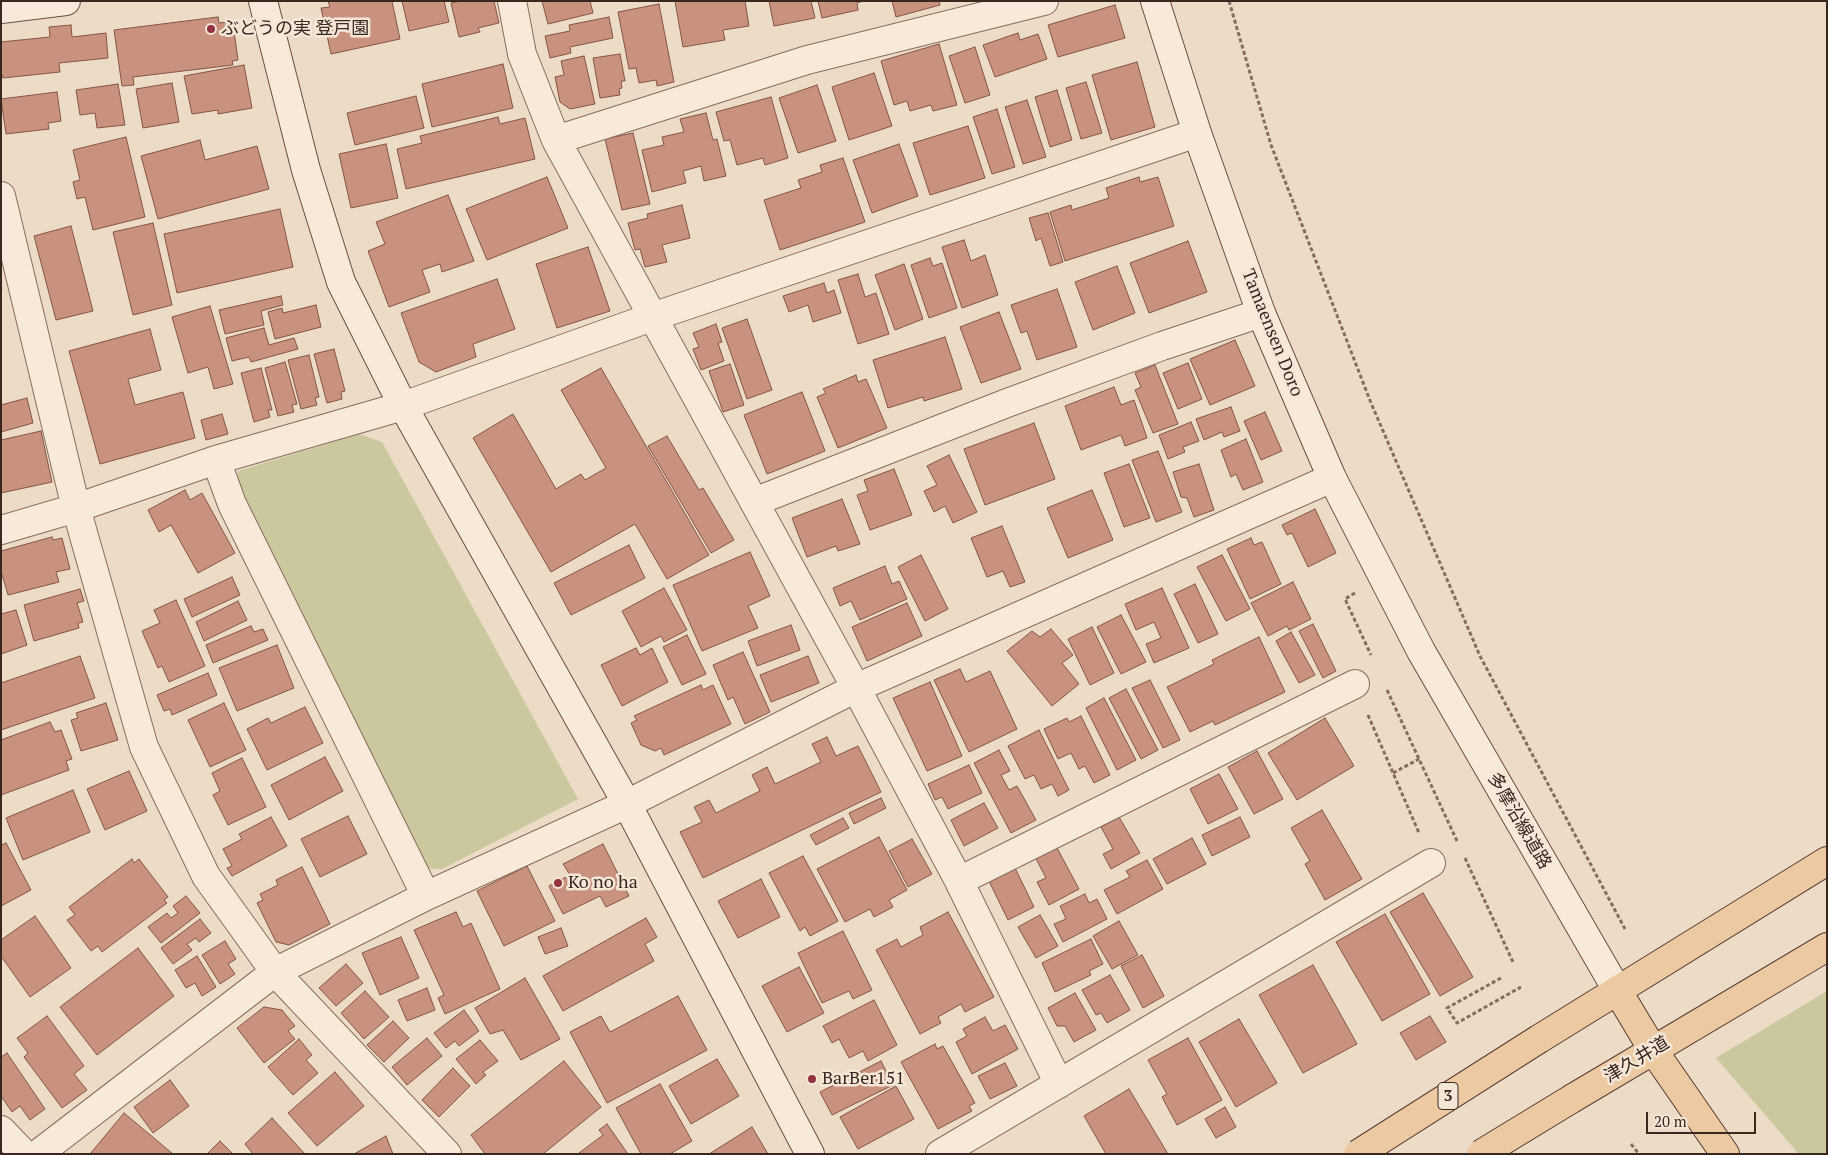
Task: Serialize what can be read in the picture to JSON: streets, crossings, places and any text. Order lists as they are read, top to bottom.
{
  "streets": {
    "main road": ["津久井道", "3"],
    "street": ["Tamaensen Doro", "多摩沿線道路"]
  },
  "crossings": [
    ["Tamaensen Doro", "多摩沿線道路"],
    ["多摩沿線道路", "3"]
  ],
  "places": ["ぶどうの実 登戸園", "Ko no ha", "BarBer151"],
  "scale_bar": "20 m"
}
